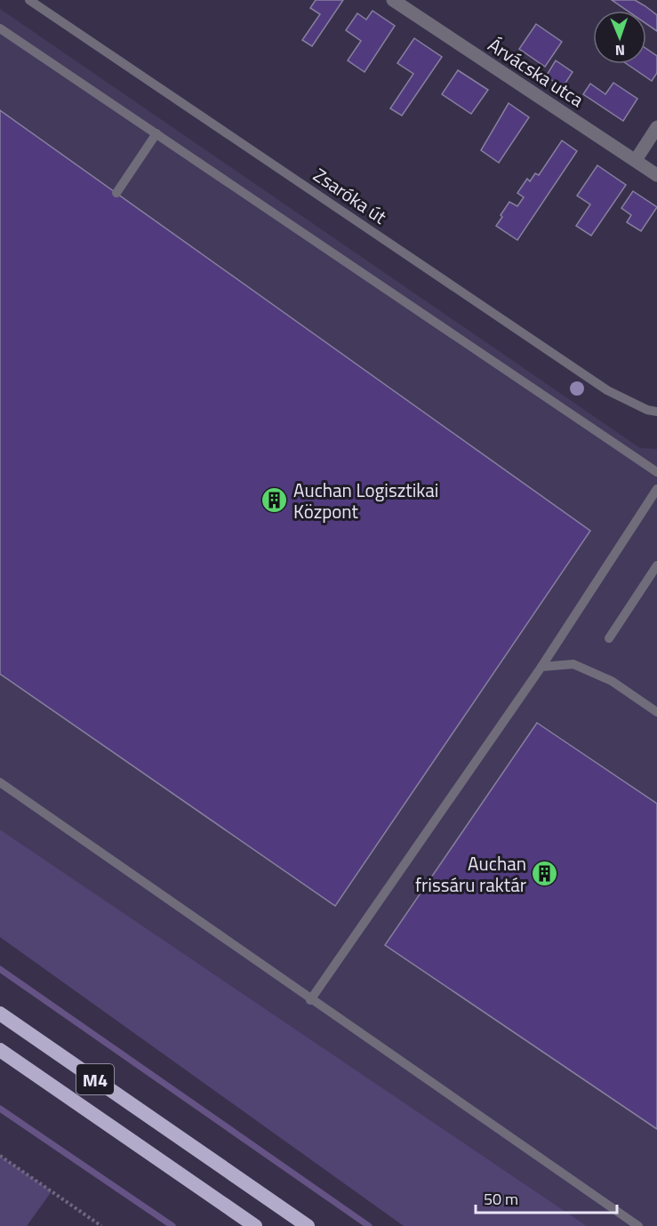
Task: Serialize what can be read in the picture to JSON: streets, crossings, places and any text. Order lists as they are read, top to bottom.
{
  "streets": {
    "highway": ["M4"],
    "street": ["Árvácska utca"],
    "lane": ["Zsaróka út"]
  },
  "places": {
    "building": ["Auchan Logisztikai Központ", "Auchan frissáru raktár"]
  },
  "scale_bar": "50 m",
  "north": "bottom"
}
